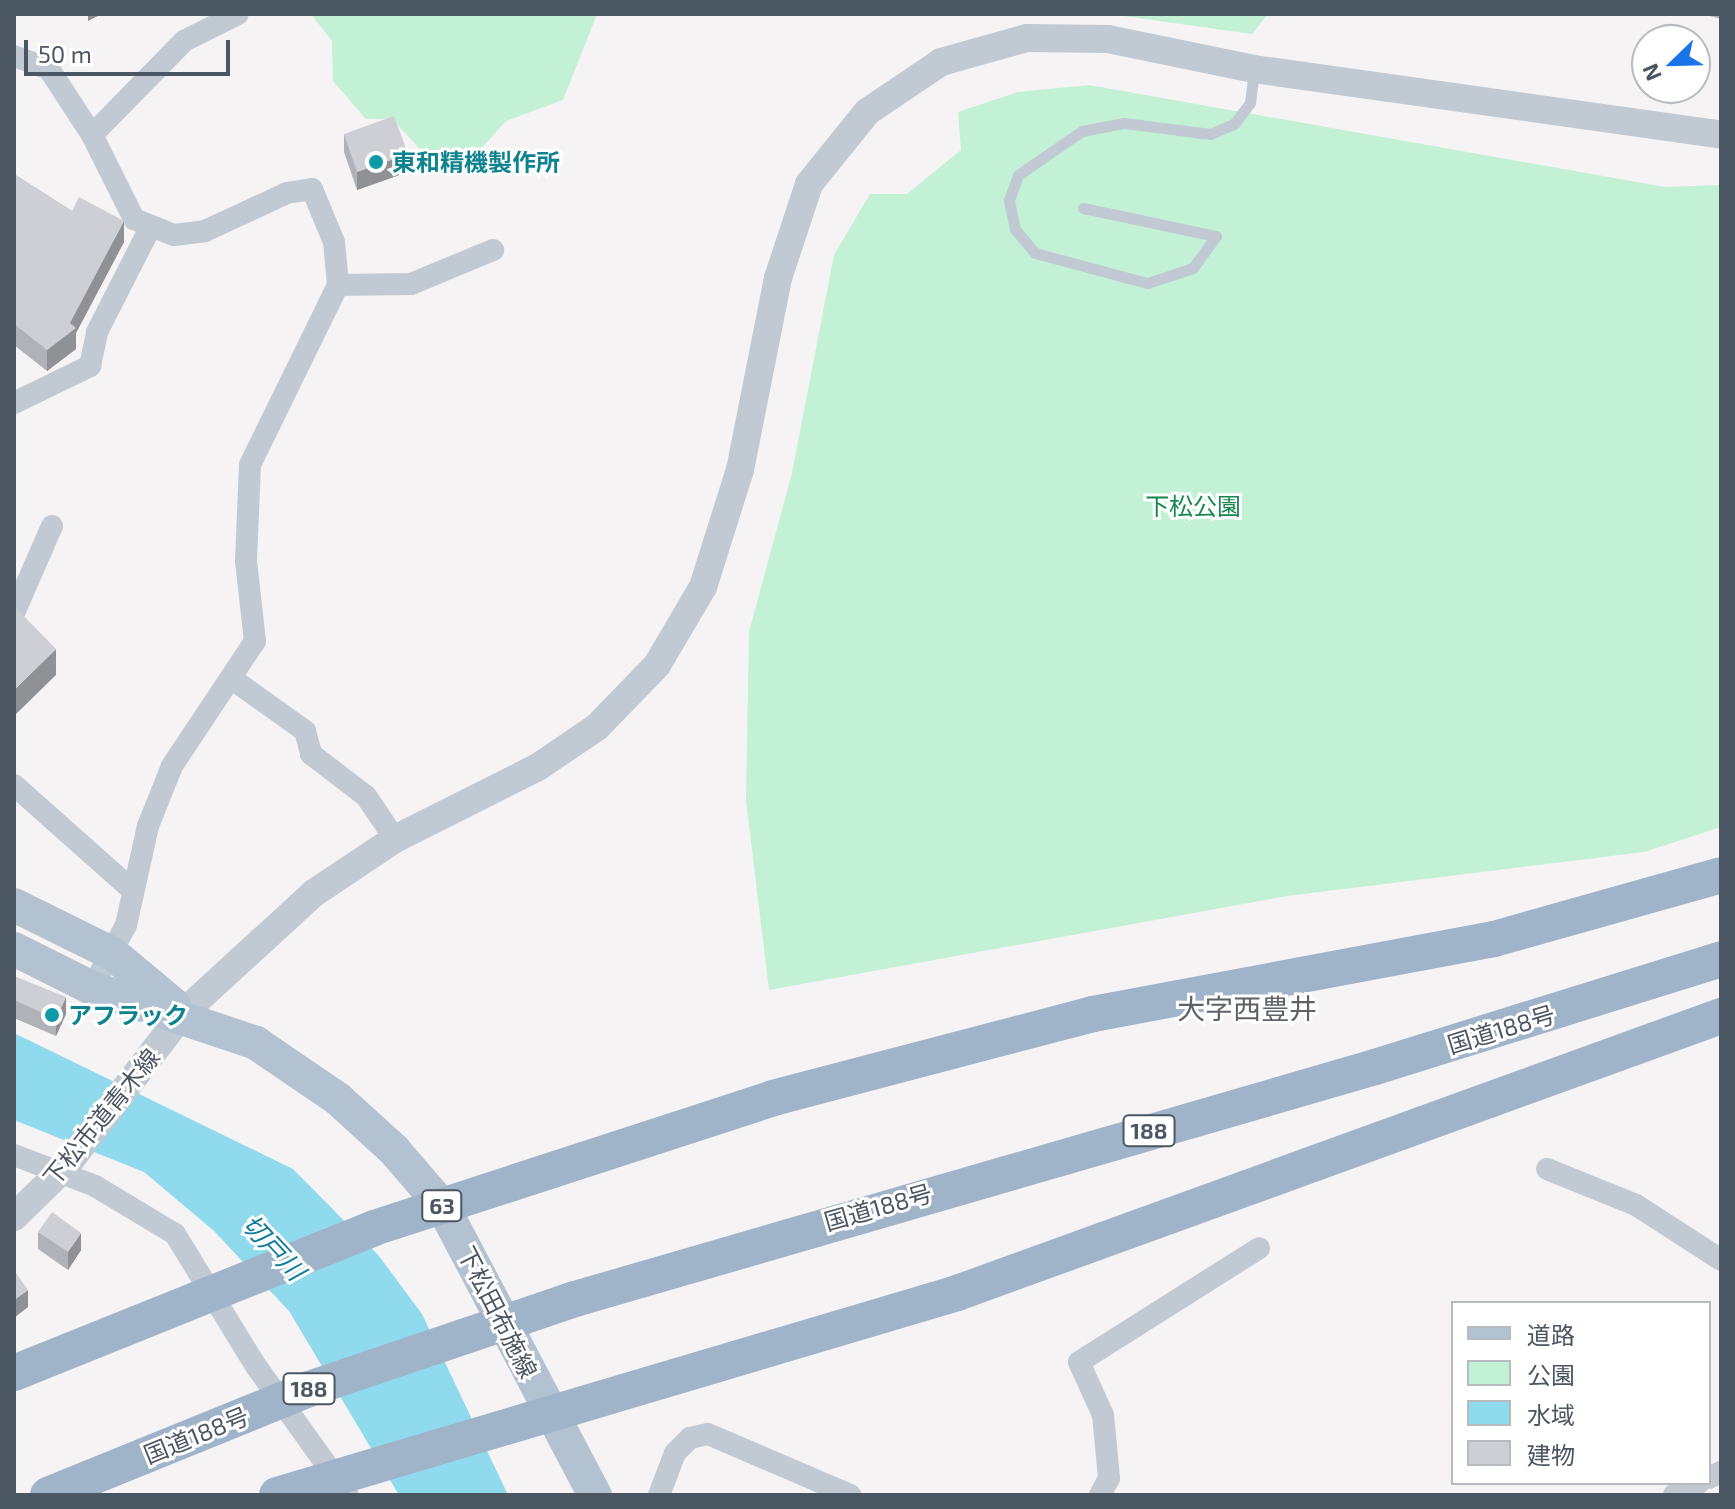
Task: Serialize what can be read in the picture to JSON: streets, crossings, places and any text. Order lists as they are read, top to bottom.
{
  "streets": {
    "highway": ["国道188号", "188"],
    "main road": ["63", "下松田布施線"],
    "street": ["下松市道青木線"]
  },
  "crossings": [
    ["下松市道青木線", "下松田布施線"]
  ],
  "districts": ["大字西豊井"],
  "water": ["切戸川"],
  "parks": ["下松公園"],
  "places": ["東和精機製作所", "アフラック"],
  "legend": [
    "道路",
    "公園",
    "水域",
    "建物"
  ],
  "scale_bar": "50 m",
  "north": "bottom left"
}
